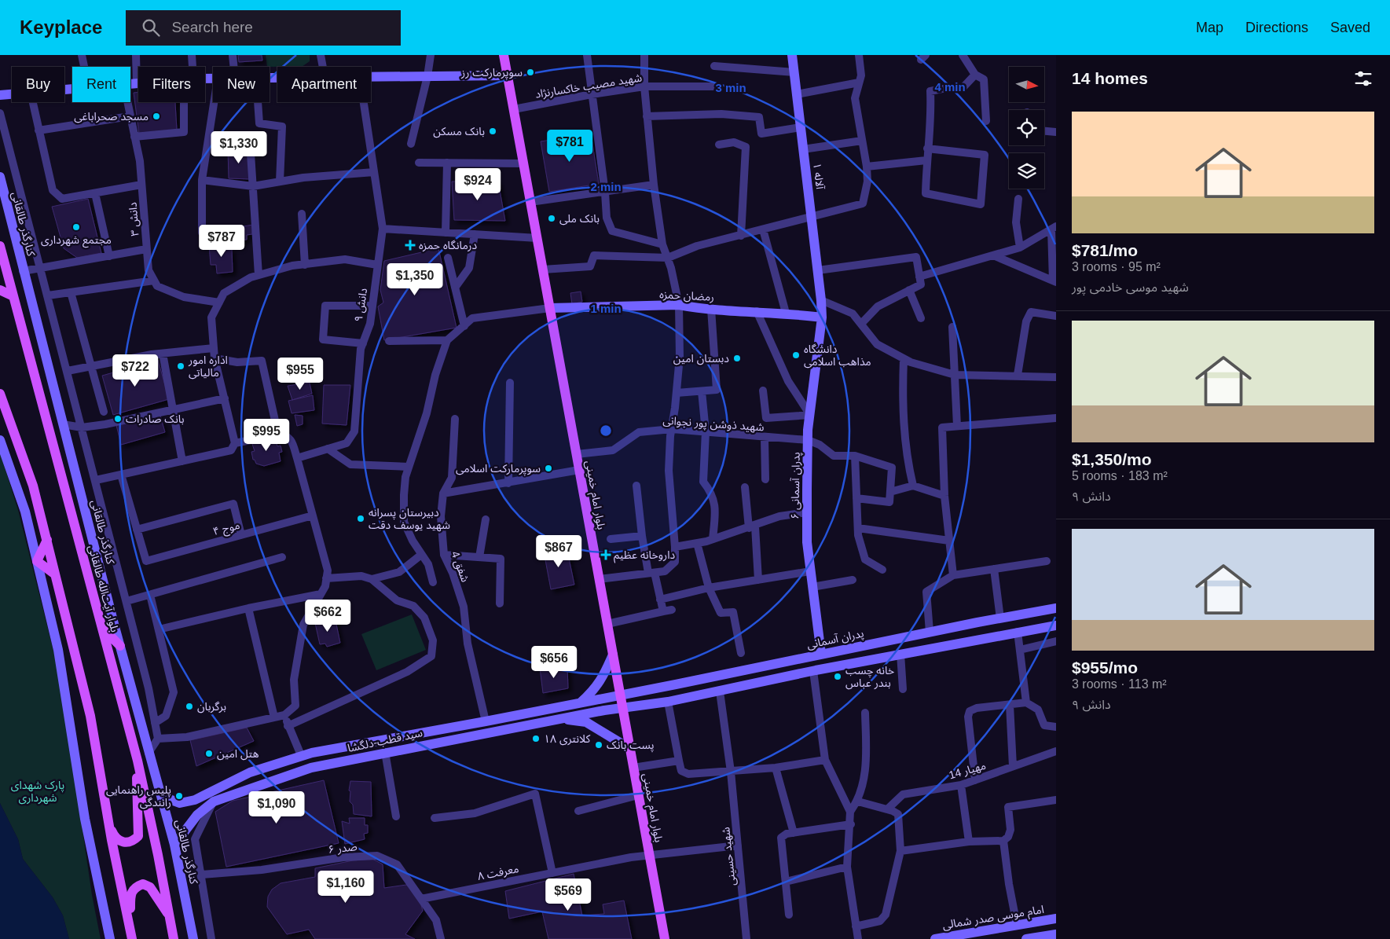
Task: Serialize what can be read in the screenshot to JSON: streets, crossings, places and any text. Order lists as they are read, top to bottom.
{
  "streets": {
    "main road": ["بلوار امام خمینی", "بلوار آیت‌الله طالقانی"],
    "street": [
      "شهید مصیب خاکسارنژاد",
      "آلاله ۱",
      "دانش ۳",
      "کنارگذر طالقانی",
      "رمضان حمزه",
      "دانش ۹",
      "شهید ذوشن پور نجوانی",
      "پدران آسمانی ۶",
      "موج ۴",
      "شفق 4",
      "پدران آسمانی",
      "سید قطب-دلگشا",
      "مهیار 14",
      "صدر ۶",
      "شهید حسینی",
      "معرفت ۸",
      "امام موسی صدر شمالی"
    ]
  },
  "crossings": [
    ["شهید مصیب خاکسارنژاد", "بلوار امام خمینی"],
    ["آلاله ۱", "رمضان حمزه"],
    ["آلاله ۱", "پدران آسمانی ۶"],
    ["کنارگذر طالقانی", "سید قطب-دلگشا"],
    ["رمضان حمزه", "پدران آسمانی ۶"],
    ["رمضان حمزه", "بلوار امام خمینی"],
    ["شهید ذوشن پور نجوانی", "پدران آسمانی ۶"],
    ["شهید ذوشن پور نجوانی", "بلوار امام خمینی"],
    ["پدران آسمانی ۶", "پدران آسمانی"],
    ["بلوار امام خمینی", "پدران آسمانی"],
    ["بلوار امام خمینی", "سید قطب-دلگشا"],
    ["بلوار امام خمینی", "معرفت ۸"],
    ["شفق 4", "سید قطب-دلگشا"],
    ["پدران آسمانی", "سید قطب-دلگشا"],
    ["صدر ۶", "معرفت ۸"],
    ["شهید حسینی", "معرفت ۸"]
  ],
  "parks": ["پارک شهدای شهرداری"],
  "places": {
    "other": [
      "سوپرمارکت رز",
      "مسجد صحراباغی",
      "بانک مسکن",
      "بانک ملى",
      "مجتمع شهرداری",
      "دانشگاه مذاهب اسلامی",
      "دبستان امین",
      "اداره امور مالیاتی",
      "بانک صادرات",
      "سوپرمارکت اسلامی",
      "دبیرستان پسرانه شهید یوسف دقت",
      "خانه چسب بندر عباس",
      "برگربان",
      "کلانتری ۱۸",
      "پست بانک",
      "هتل امین",
      "پلیس راهنمایی رانندگی"
    ],
    "health": ["درمانگاه حمزه", "داروخانه عظیم"]
  },
  "north": "right",
  "page": {
    "header": "Keyplace",
    "search": "Search here",
    "nav": ["Map", "Directions", "Saved"],
    "heading": "14 homes",
    "chip": [
      "Buy",
      "Rent",
      "Filters",
      "New",
      "Apartment"
    ],
    "list": [
      {
        "name": "$781/mo",
        "note": "3 rooms · 95 m² · شهید موسی خادمی پور"
      },
      {
        "name": "$1,350/mo",
        "note": "5 rooms · 183 m² · دانش ۹"
      },
      {
        "name": "$955/mo",
        "note": "3 rooms · 113 m² · دانش ۹"
      }
    ],
    "price": [
      "$781",
      "$1,330",
      "$924",
      "$787",
      "$1,350",
      "$722",
      "$955",
      "$995",
      "$867",
      "$662",
      "$656",
      "$1,090",
      "$1,160",
      "$569"
    ]
  },
  "rings": [
    "4 min",
    "3 min",
    "2 min",
    "1 min"
  ]
}
